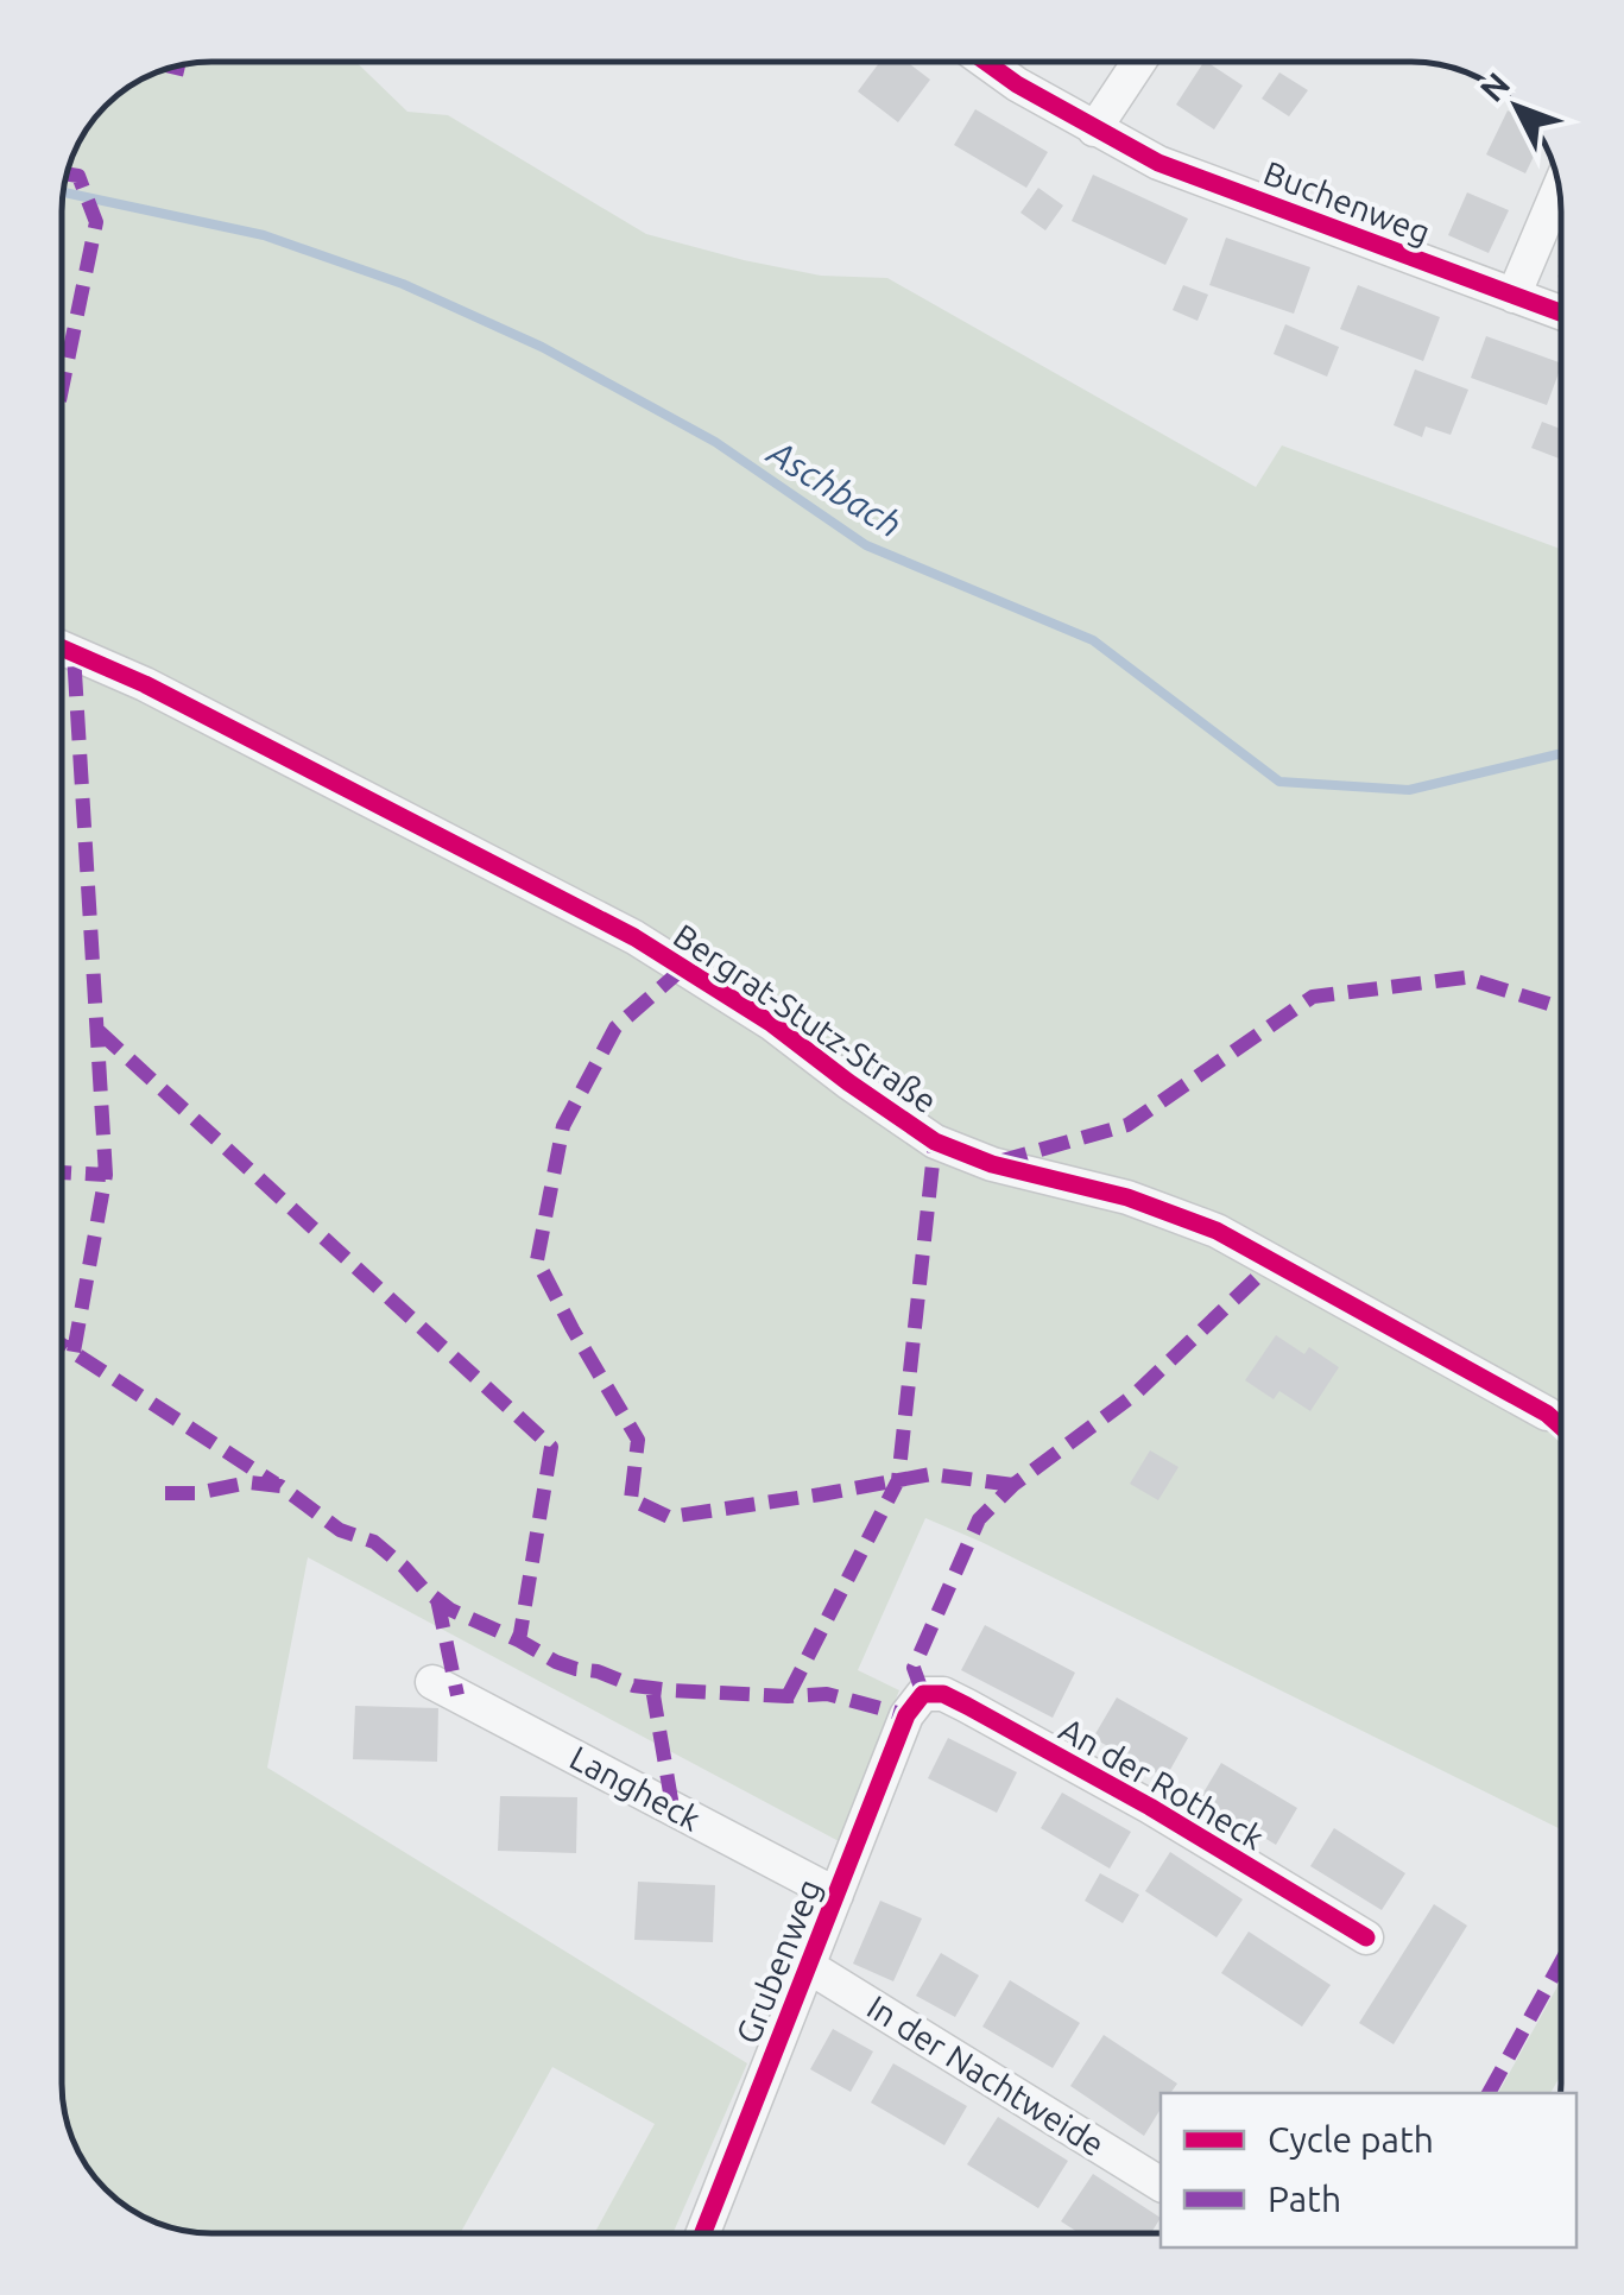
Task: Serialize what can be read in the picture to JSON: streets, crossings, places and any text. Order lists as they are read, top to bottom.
{
  "streets": {
    "street": [
      "Buchenweg",
      "Bergrat-Stutz-Straße",
      "An der Rotheck",
      "Langheck",
      "Grubenweg",
      "In der Nachtweide"
    ]
  },
  "crossings": [
    ["An der Rotheck", "Grubenweg"],
    ["Langheck", "Grubenweg"],
    ["Grubenweg", "In der Nachtweide"]
  ],
  "water": ["Aschbach"],
  "legend": ["Cycle path", "Path"],
  "north": "top left"
}
